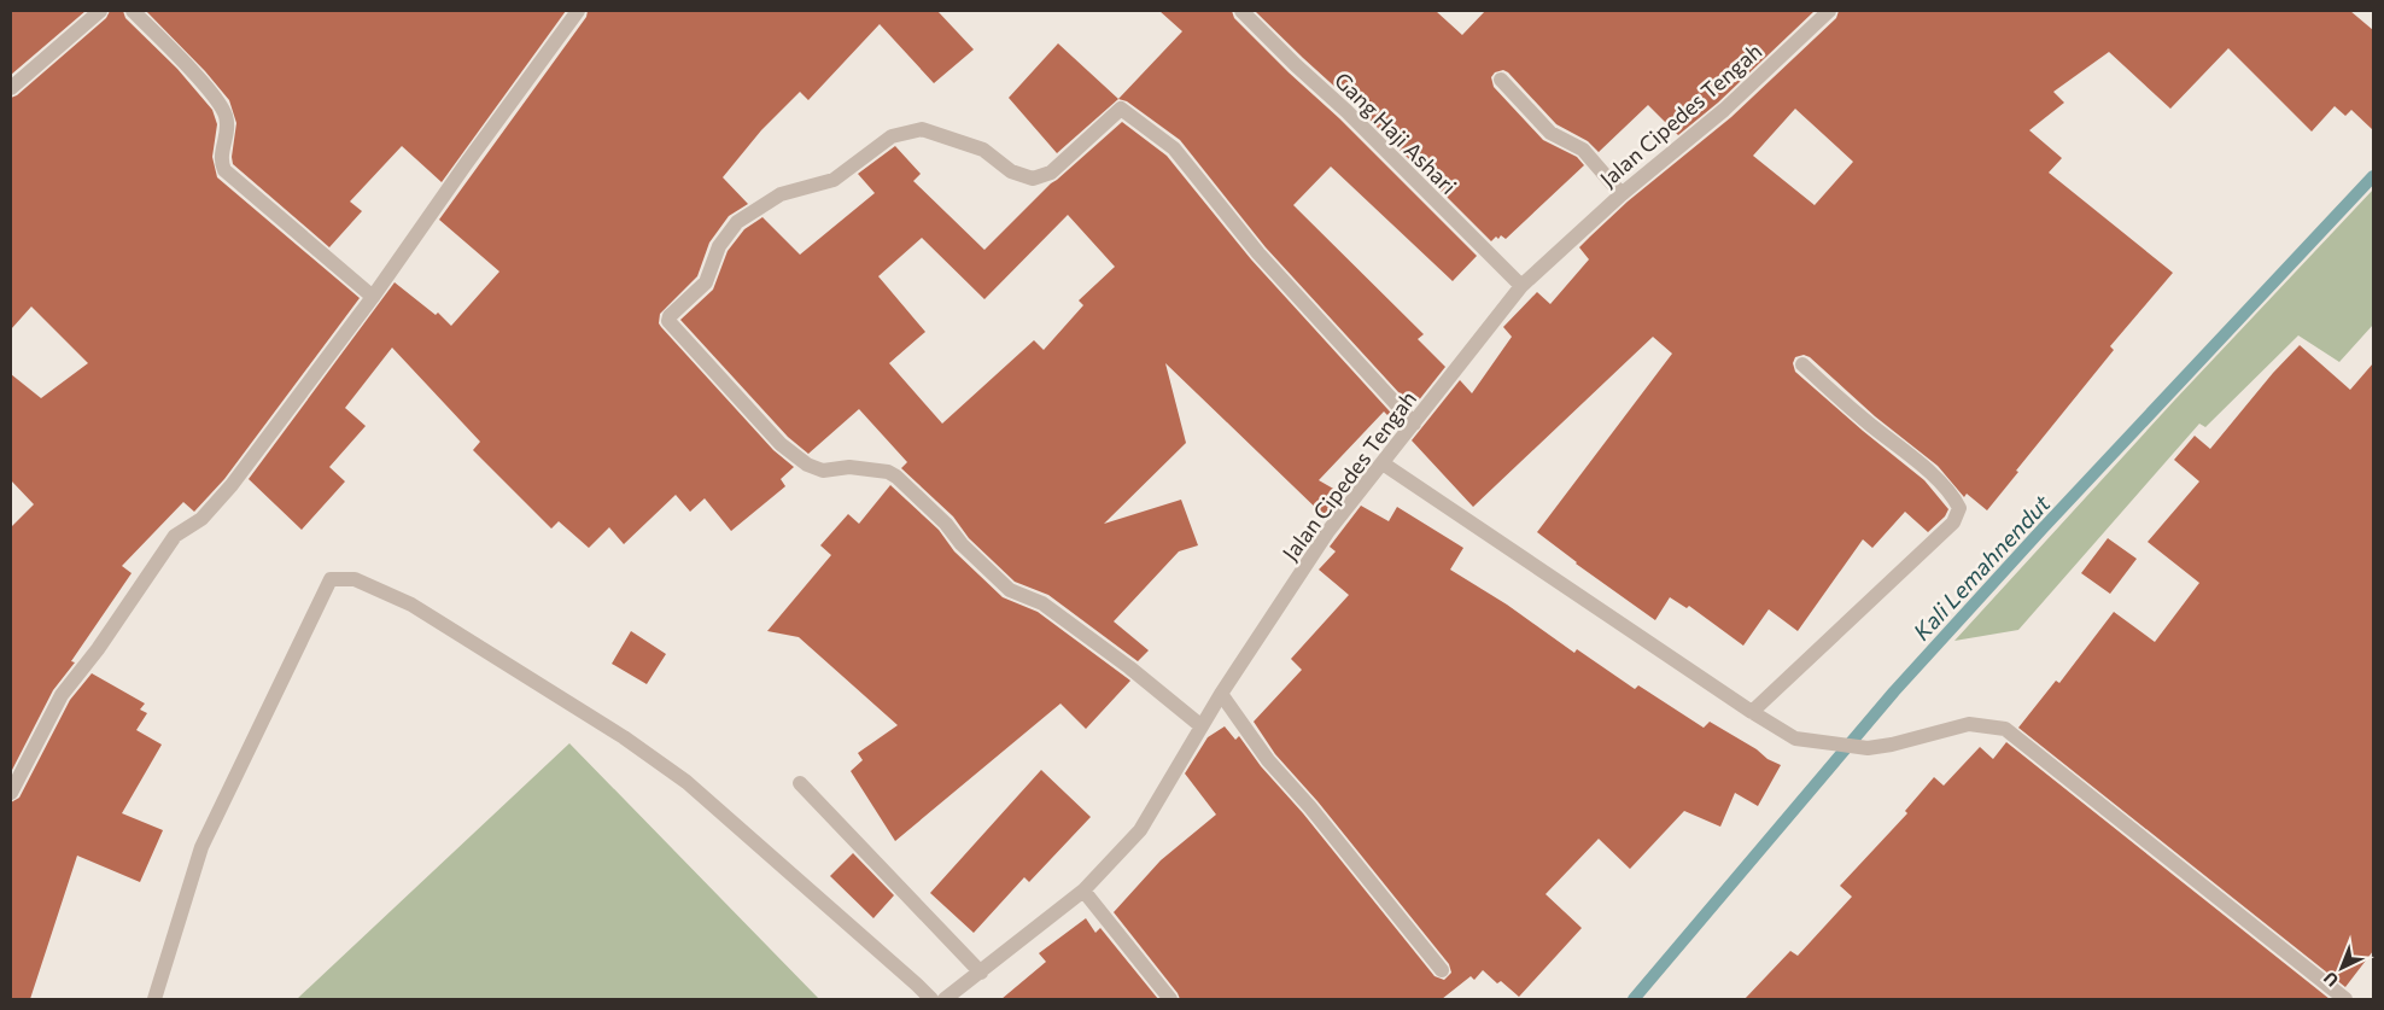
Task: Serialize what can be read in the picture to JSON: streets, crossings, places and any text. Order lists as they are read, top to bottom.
{
  "streets": {
    "street": ["Jalan Cipedes Tengah", "Gang Haji Ashari"]
  },
  "crossings": [
    ["Jalan Cipedes Tengah", "Gang Haji Ashari"]
  ],
  "water": ["Kali Lemahnendut"],
  "north": "bottom left"
}
